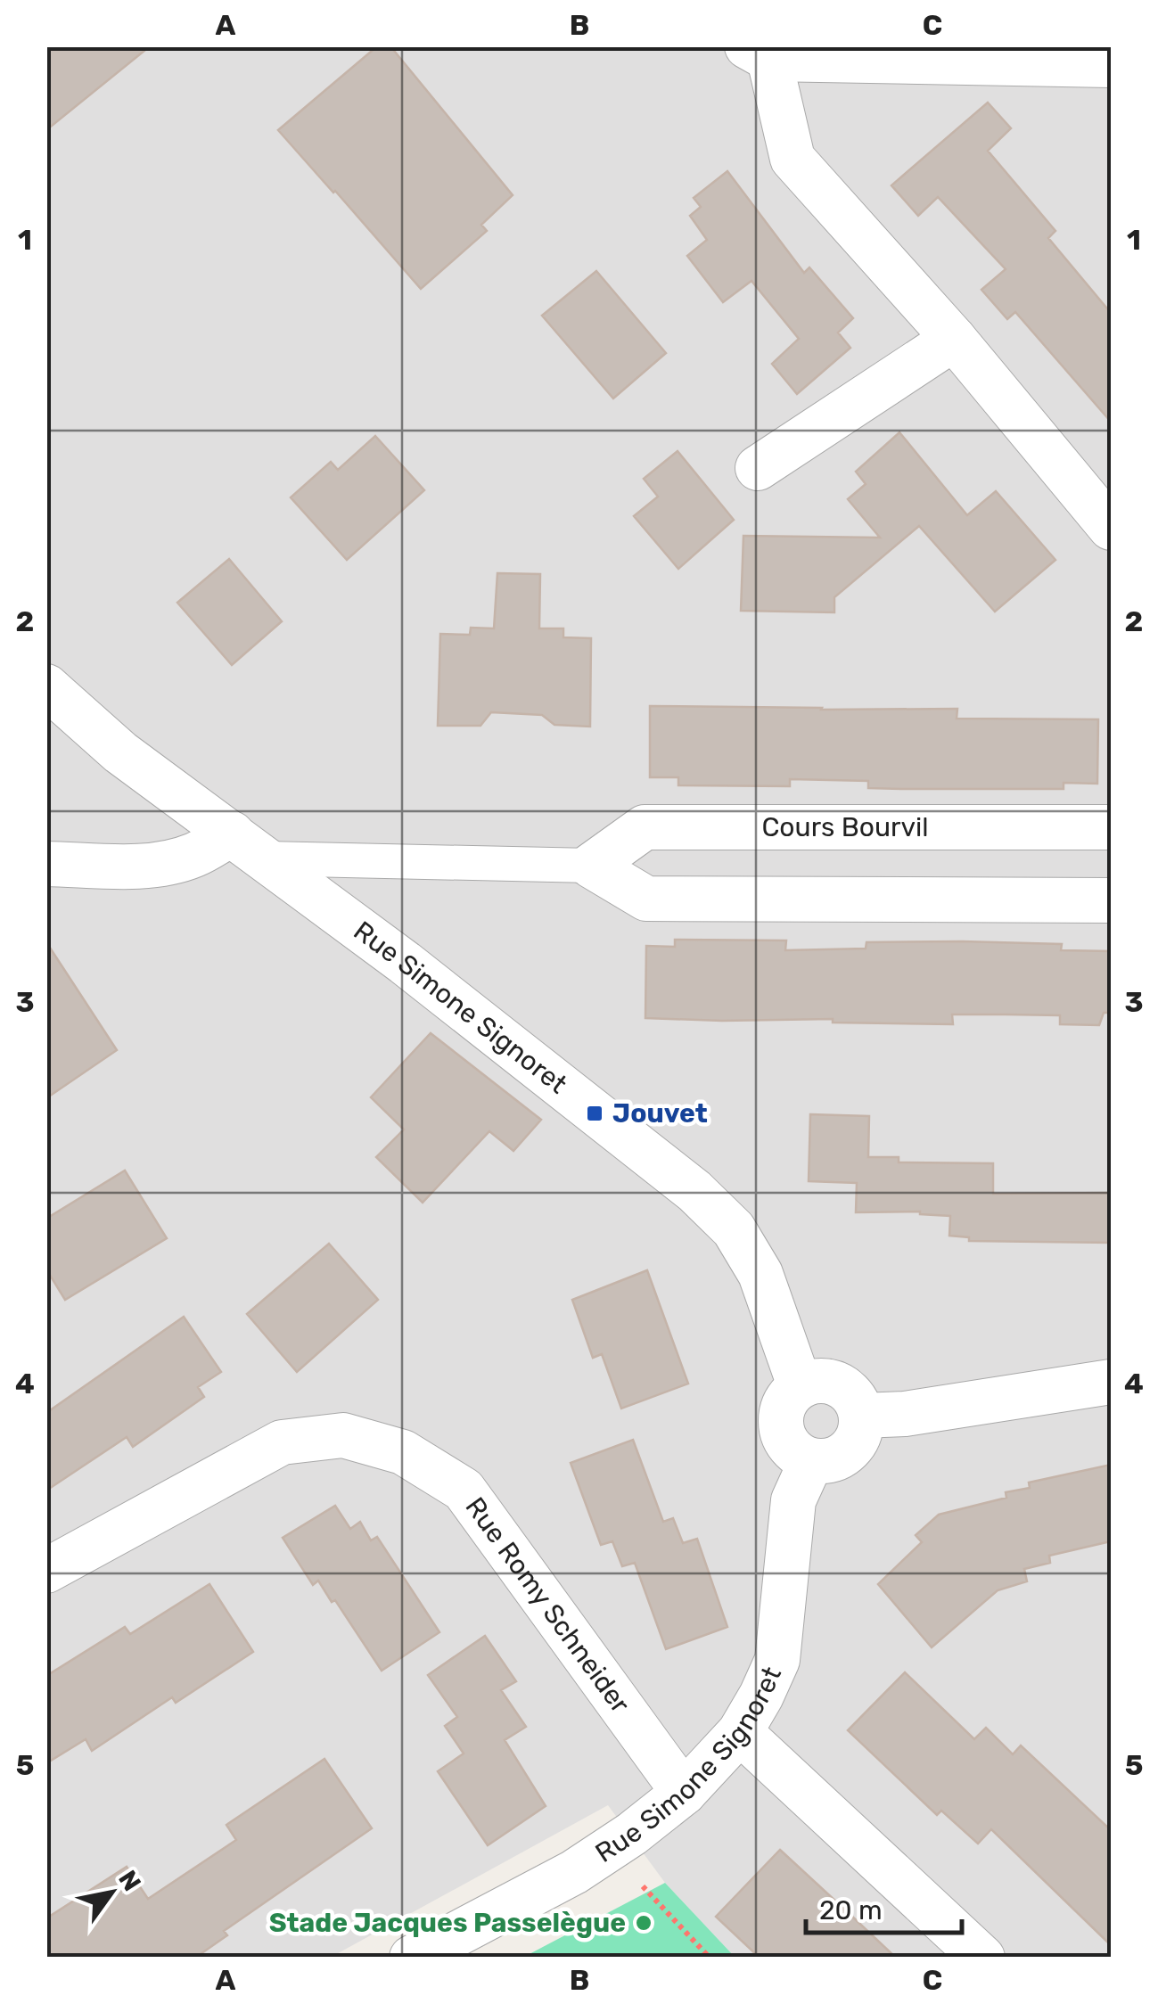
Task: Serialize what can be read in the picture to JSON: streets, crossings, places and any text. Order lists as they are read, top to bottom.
{
  "streets": {
    "street": ["Cours Bourvil", "Rue Simone Signoret", "Rue Romy Schneider"]
  },
  "crossings": [
    ["Rue Simone Signoret", "Rue Romy Schneider"]
  ],
  "places": {
    "transit": ["Jouvet"],
    "other": ["Stade Jacques Passelègue"]
  },
  "scale_bar": "20 m",
  "north": "top right",
  "grid": {
    "columns": ["A", "B", "C"],
    "rows": [
      "1",
      "2",
      "3",
      "4",
      "5"
    ]
  }
}
